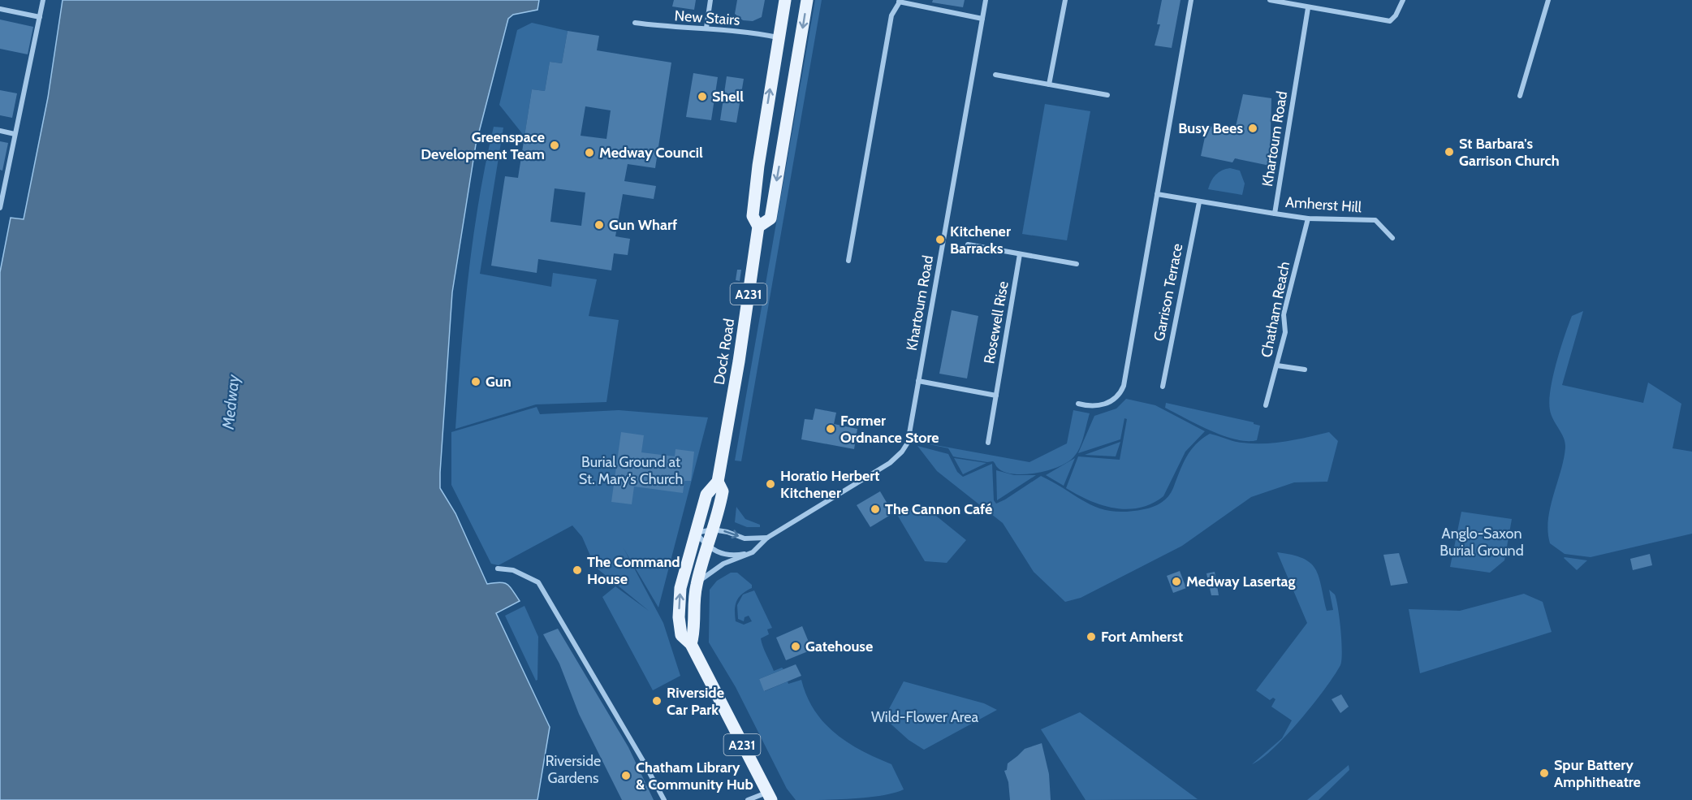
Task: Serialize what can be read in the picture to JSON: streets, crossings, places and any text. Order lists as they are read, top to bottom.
{
  "streets": {
    "main road": ["A231", "Dock Road"],
    "street": [
      "New Stairs",
      "Khartoum Road",
      "Amherst Hill",
      "Garrison Terrace",
      "Chatham Reach",
      "Rosewell Rise"
    ]
  },
  "crossings": [
    ["New Stairs", "Dock Road"],
    ["Khartoum Road", "Amherst Hill"],
    ["Khartoum Road", "Dock Road"],
    ["Amherst Hill", "Chatham Reach"]
  ],
  "water": ["Medway"],
  "parks": [
    "Burial Ground at St. Mary’s Church",
    "Anglo-Saxon Burial Ground",
    "Wild-Flower Area",
    "Riverside Gardens"
  ],
  "places": [
    "Shell",
    "Busy Bees",
    "Greenspace Development Team",
    "St Barbara's Garrison Church",
    "Medway Council",
    "Gun Wharf",
    "Kitchener Barracks",
    "Gun",
    "Former Ordnance Store",
    "Horatio Herbert Kitchener",
    "The Cannon Café",
    "The Command House",
    "Medway Lasertag",
    "Fort Amherst",
    "Gatehouse",
    "Riverside Car Park",
    "Spur Battery Amphitheatre",
    "Chatham Library & Community Hub"
  ]
}
